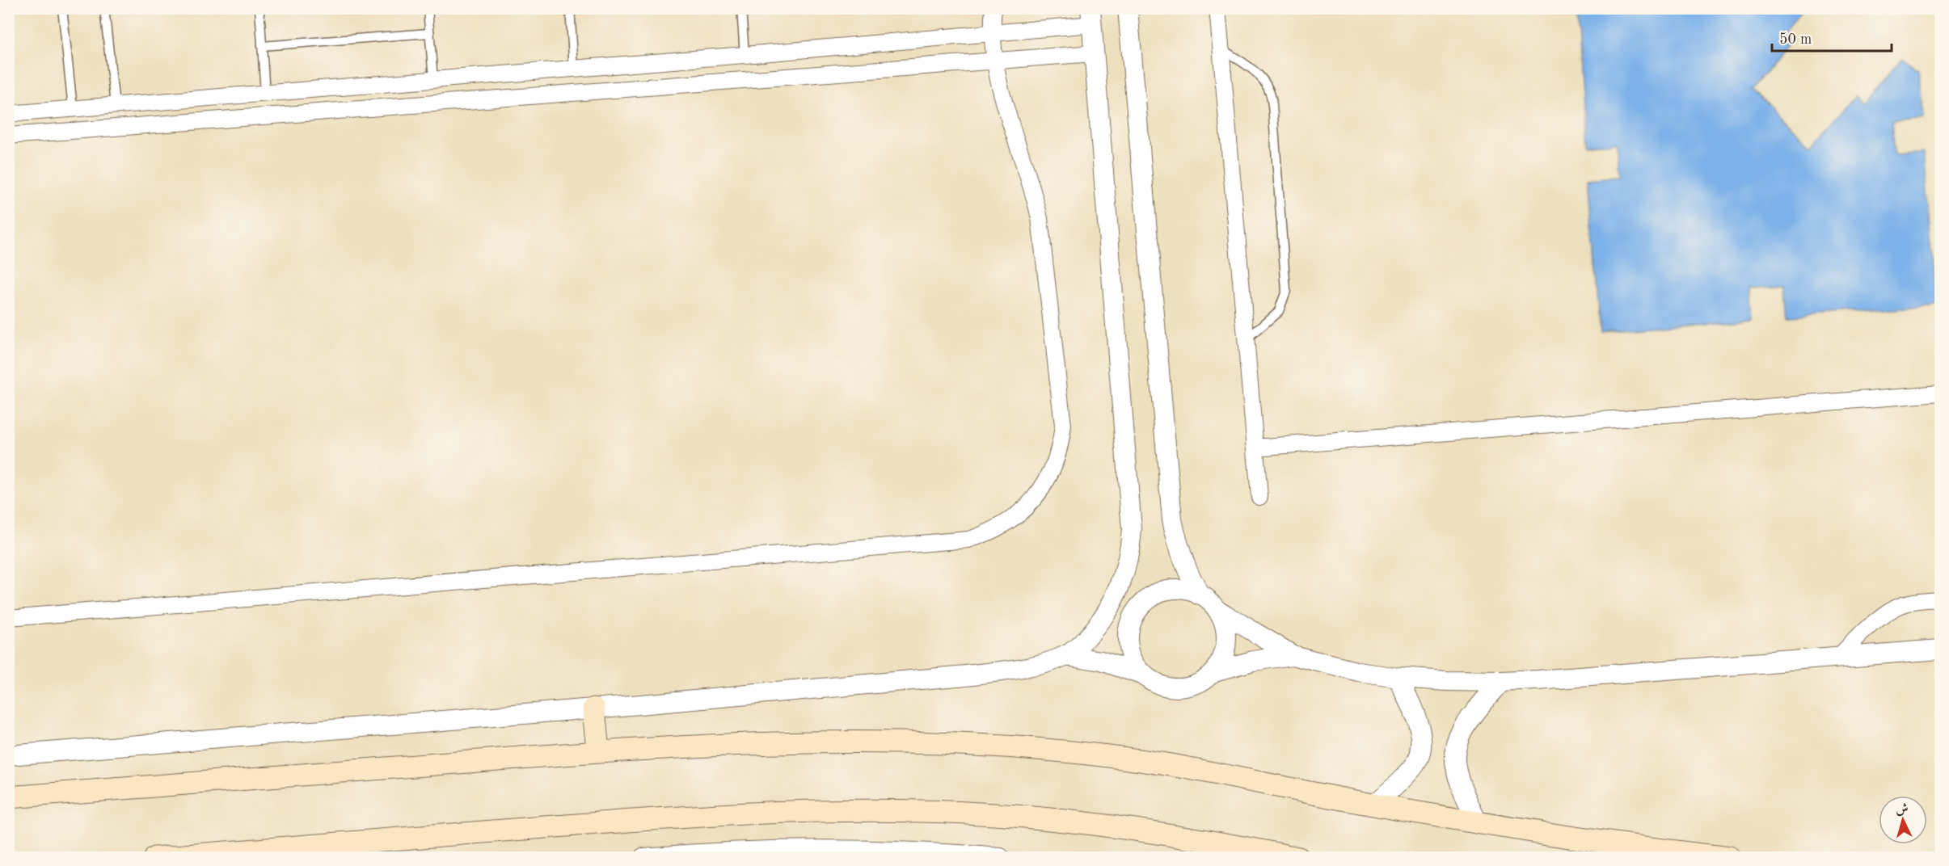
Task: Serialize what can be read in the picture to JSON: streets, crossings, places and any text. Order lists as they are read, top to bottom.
{
  "scale_bar": "50 m",
  "north": "top"
}
